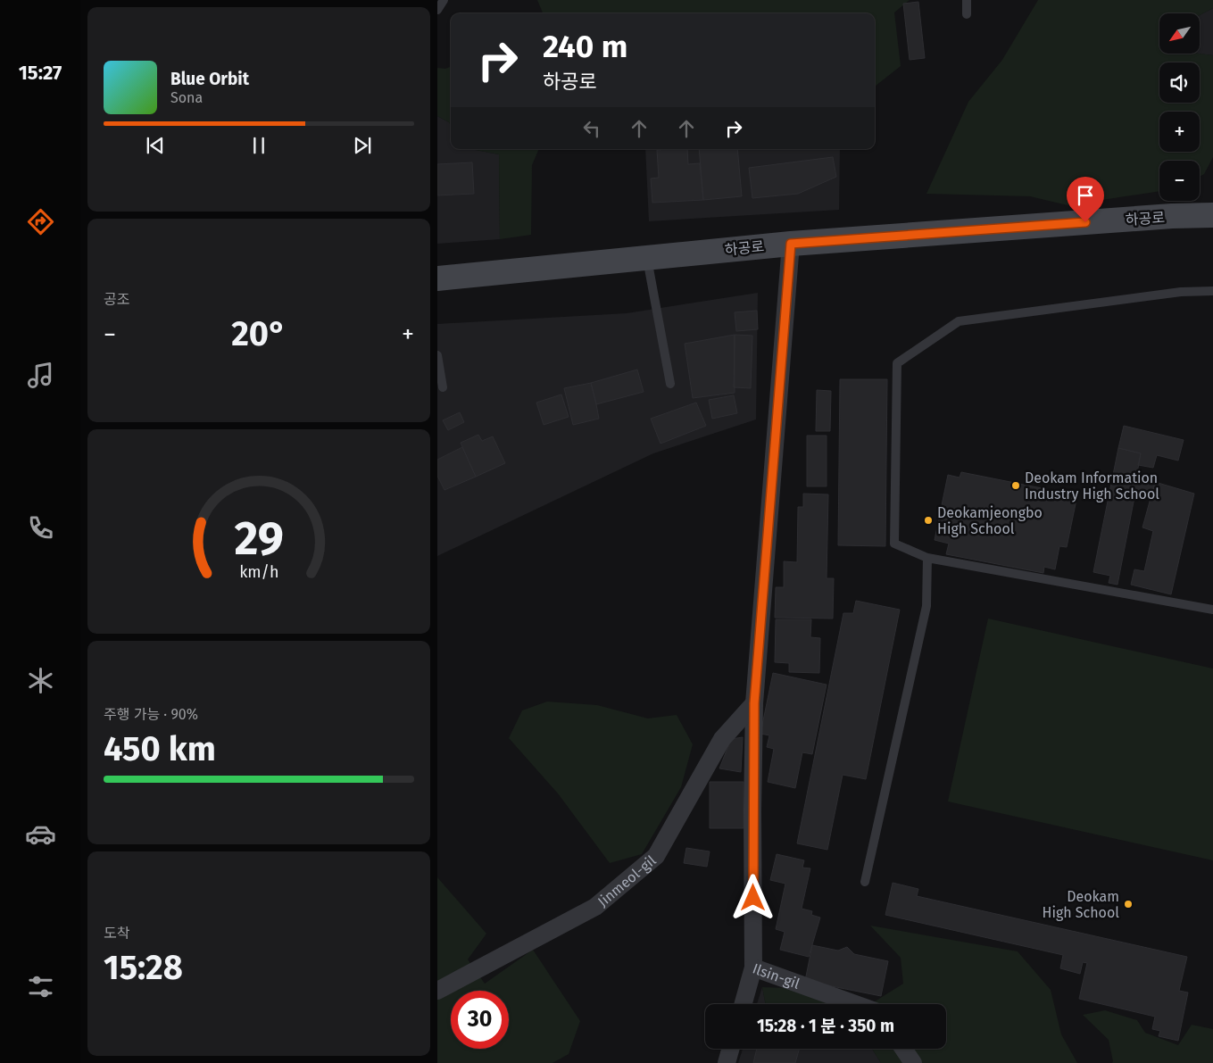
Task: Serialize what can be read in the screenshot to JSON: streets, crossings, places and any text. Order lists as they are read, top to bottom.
{
  "streets": {
    "main road": ["하공로"],
    "street": ["Jinmeol-gil", "Ilsin-gil"]
  },
  "crossings": [
    ["하공로", "Ilsin-gil"],
    ["Jinmeol-gil", "Ilsin-gil"]
  ],
  "places": ["Deokam Information Industry High School", "Deokamjeongbo High School", "Deokam High School"],
  "north": "bottom left",
  "page": {
    "tabs": "15:27",
    "map_buttons": ["+", "−"],
    "turn": ["240 m", "하공로"],
    "song": ["Blue Orbit", "Sona"],
    "tile": [
      "공조",
      ["주행 가능 · 90%", "450 km"],
      ["도착", "15:28"]
    ],
    "heat": ["−", "20°", "+"],
    "limit": "30",
    "trip": "15:28 · 1 분 · 350 m",
    "gauge": ["29", "km/h"]
  }
}
